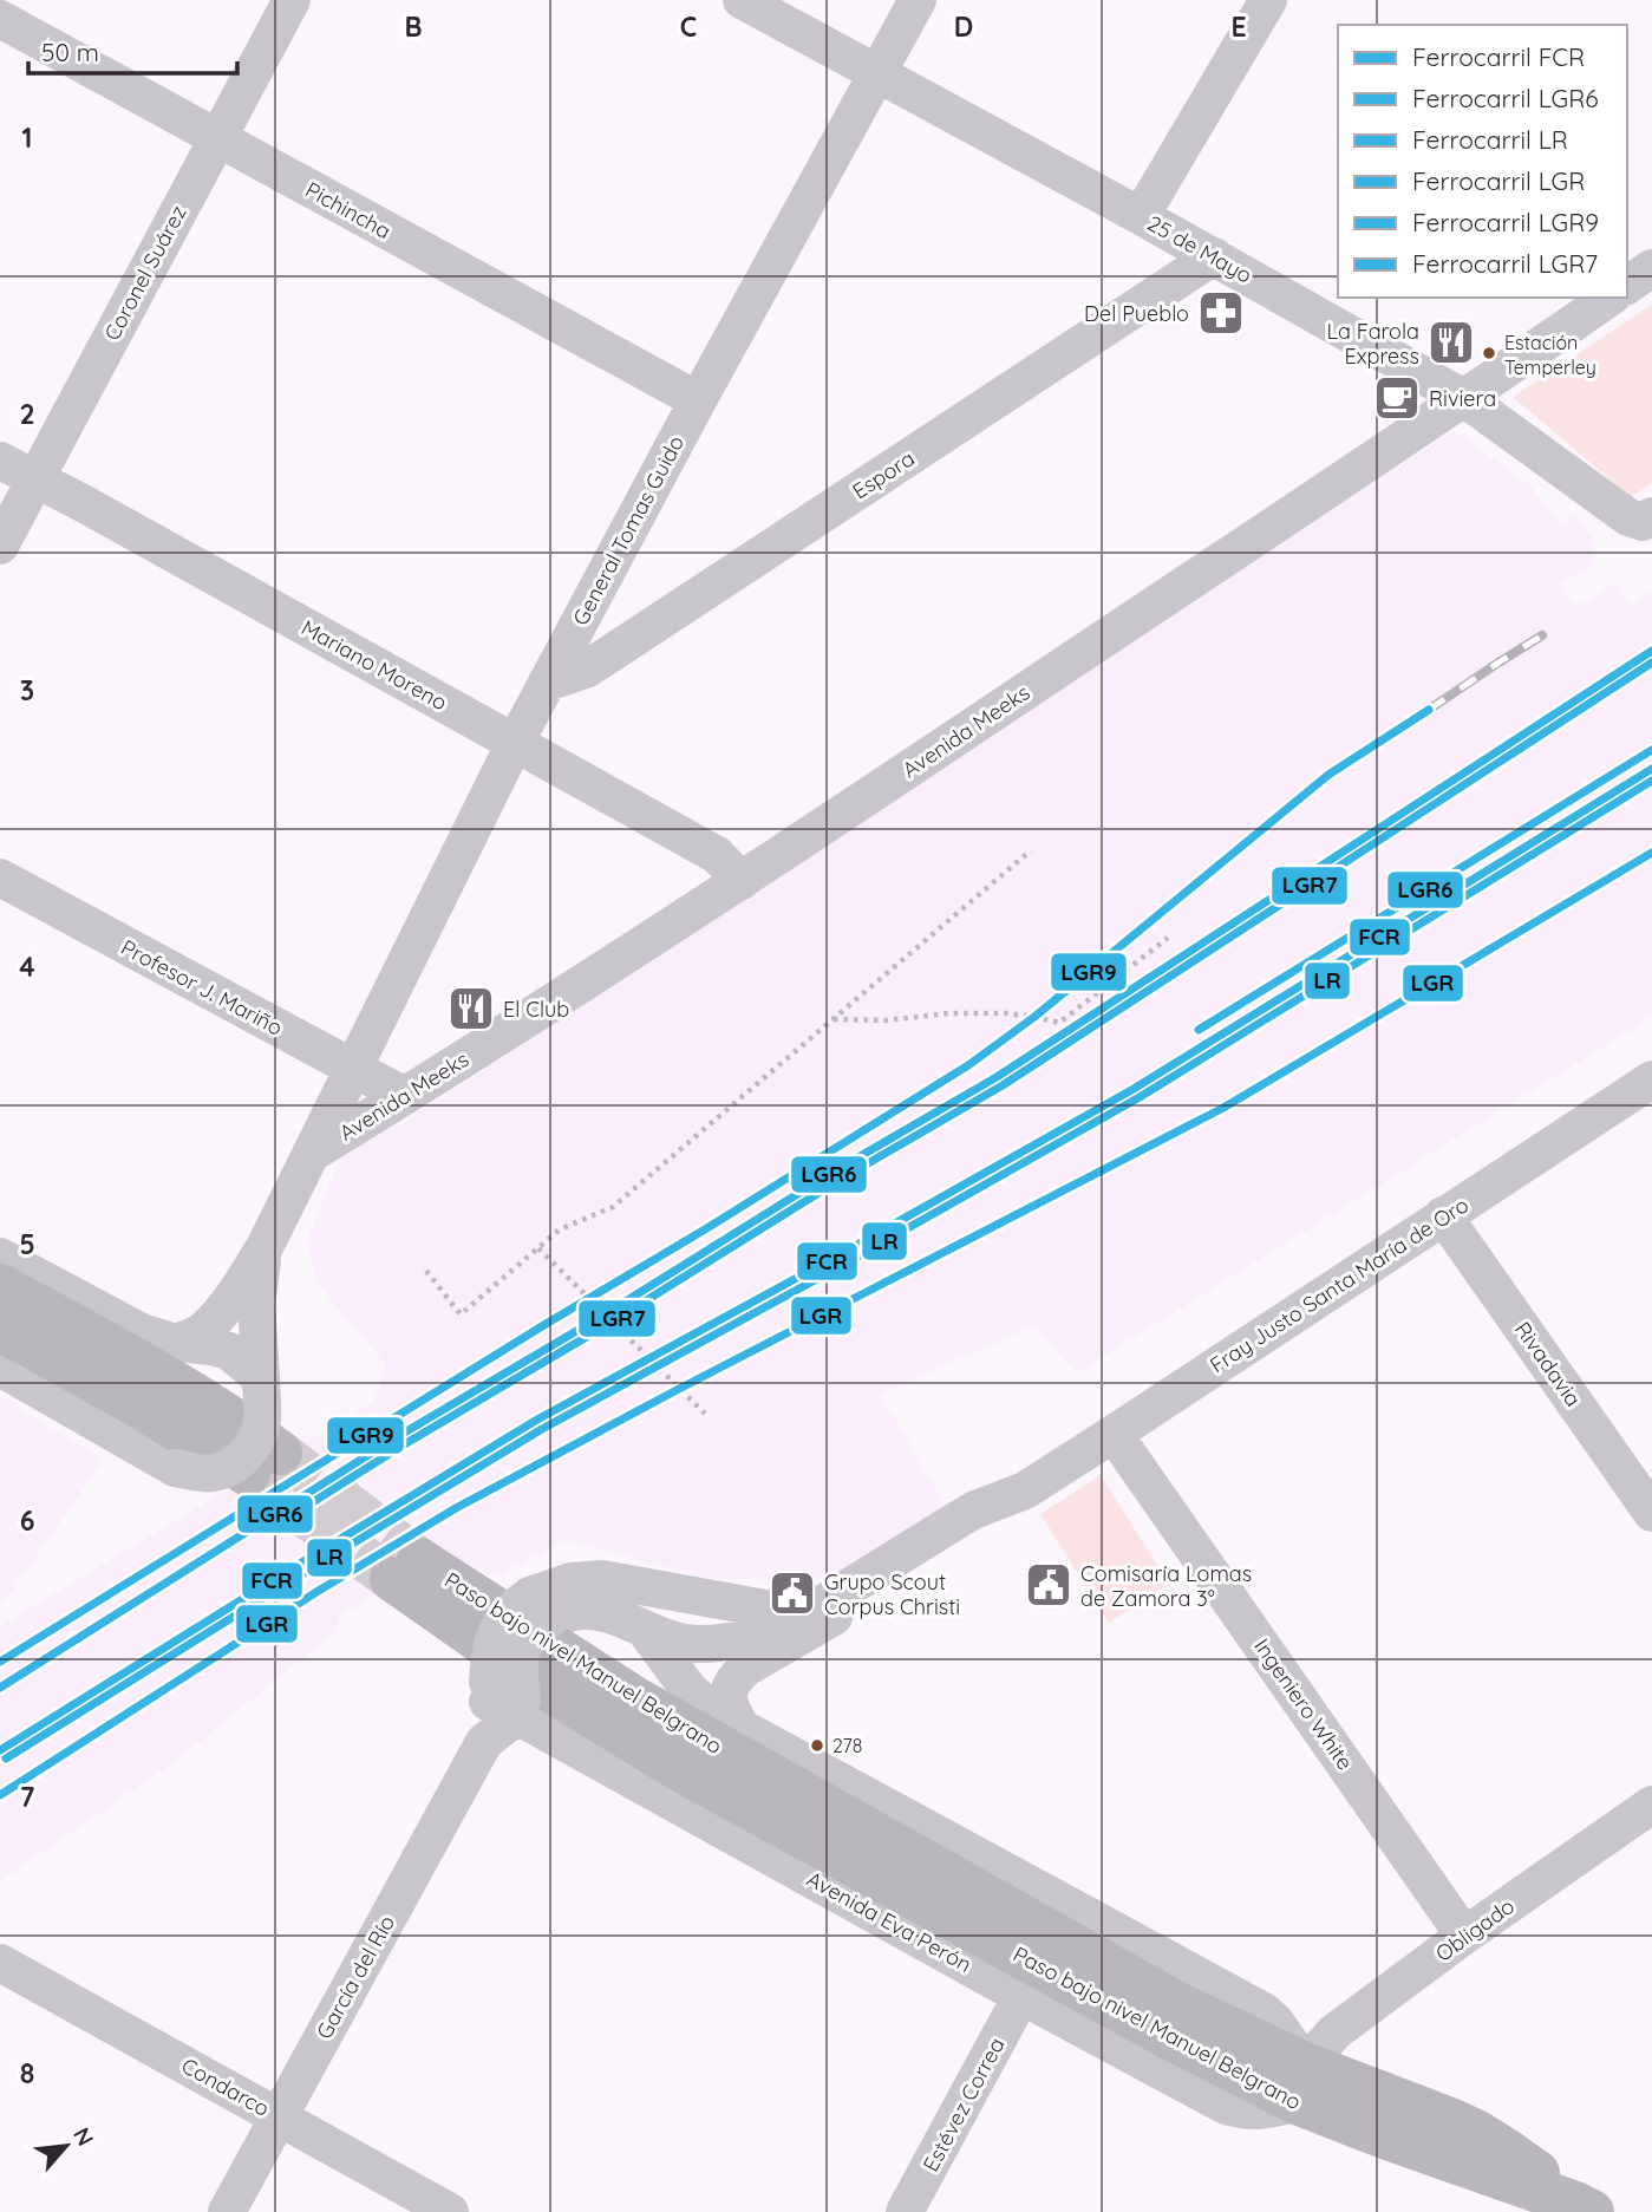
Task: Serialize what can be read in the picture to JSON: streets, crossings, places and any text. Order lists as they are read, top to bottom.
{
  "streets": {
    "main road": ["Paso bajo nivel Manuel Belgrano"],
    "street": [
      "Pichincha",
      "25 de Mayo",
      "Coronel Suárez",
      "Espora",
      "General Tomas Guido",
      "Mariano Moreno",
      "Avenida Meeks",
      "Profesor J. Mariño",
      "Fray Justo Santa María de Oro",
      "Rivadavia",
      "Ingeniero White",
      "Avenida Eva Perón",
      "Obligado",
      "García del Río",
      "Condarco",
      "Estévez Correa"
    ]
  },
  "crossings": [
    ["Pichincha", "Coronel Suárez"],
    ["Pichincha", "General Tomas Guido"],
    ["25 de Mayo", "Espora"],
    ["25 de Mayo", "General Tomas Guido"],
    ["25 de Mayo", "Avenida Meeks"],
    ["Coronel Suárez", "Mariano Moreno"],
    ["Espora", "General Tomas Guido"],
    ["General Tomas Guido", "Mariano Moreno"],
    ["General Tomas Guido", "Avenida Meeks"],
    ["General Tomas Guido", "Profesor J. Mariño"],
    ["Mariano Moreno", "Avenida Meeks"],
    ["Avenida Meeks", "Profesor J. Mariño"],
    ["Fray Justo Santa María de Oro", "Rivadavia"],
    ["Fray Justo Santa María de Oro", "Ingeniero White"],
    ["Fray Justo Santa María de Oro", "García del Río"],
    ["Paso bajo nivel Manuel Belgrano", "Avenida Eva Perón"],
    ["Paso bajo nivel Manuel Belgrano", "Obligado"],
    ["Ingeniero White", "Obligado"],
    ["Avenida Eva Perón", "Obligado"],
    ["Avenida Eva Perón", "García del Río"],
    ["Avenida Eva Perón", "Estévez Correa"],
    ["García del Río", "Condarco"]
  ],
  "places": {
    "pharmacy": ["Del Pueblo"],
    "restaurant": ["La Farola Express", "El Club"],
    "other": ["Estación Temperley", "278"],
    "cafe": ["Riviera"],
    "public building": ["Comisaría Lomas de Zamora 3°", "Grupo Scout Corpus Christi"]
  },
  "lines": [
    "rail line LGR6",
    "rail line LGR7",
    "rail line LGR9",
    "rail line FCR",
    "rail line LR",
    "rail line LGR"
  ],
  "legend": [
    "Ferrocarril FCR",
    "Ferrocarril LGR6",
    "Ferrocarril LR",
    "Ferrocarril LGR",
    "Ferrocarril LGR9",
    "Ferrocarril LGR7"
  ],
  "scale_bar": "50 m",
  "north": "top right",
  "grid": {
    "columns": [
      "B",
      "C",
      "D",
      "E"
    ],
    "rows": [
      "1",
      "2",
      "3",
      "4",
      "5",
      "6",
      "7",
      "8"
    ]
  }
}
